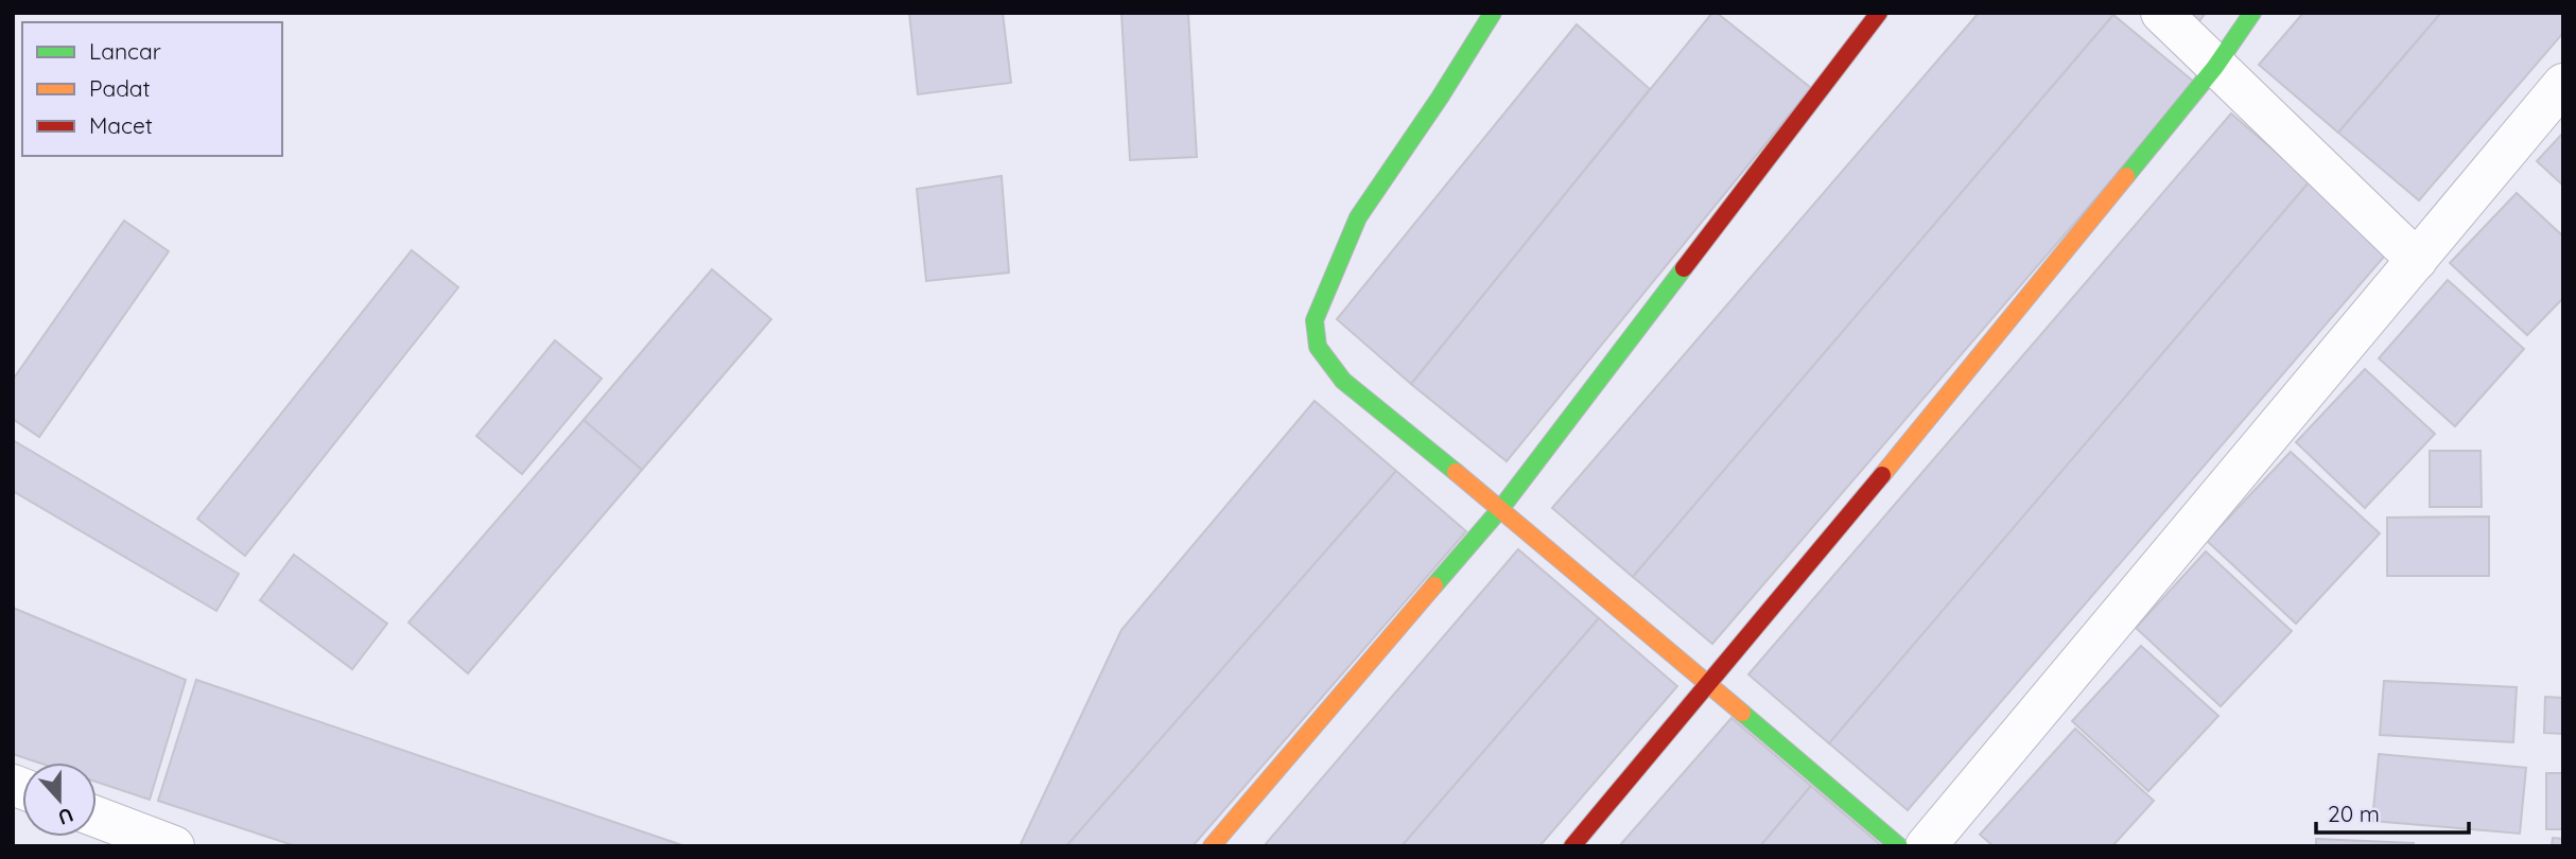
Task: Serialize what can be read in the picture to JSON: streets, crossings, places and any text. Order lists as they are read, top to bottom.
{
  "legend": ["Lancar", "Padat", "Macet"],
  "scale_bar": "20 m",
  "north": "bottom"
}
